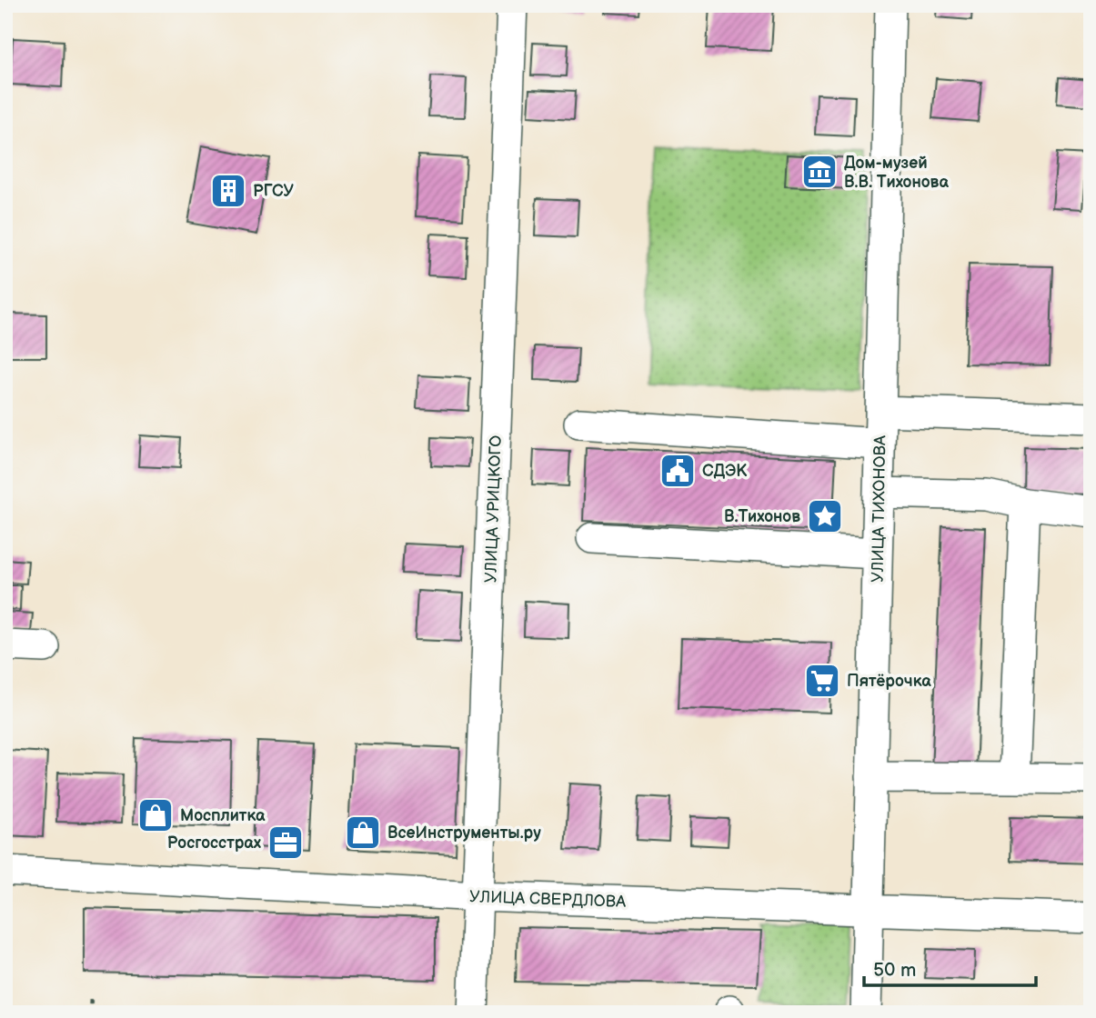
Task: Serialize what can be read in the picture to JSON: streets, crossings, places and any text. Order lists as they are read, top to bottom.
{
  "streets": {
    "street": ["УЛИЦА УРИЦКОГО", "УЛИЦА ТИХОНОВА", "УЛИЦА СВЕРДЛОВА"]
  },
  "crossings": [
    ["УЛИЦА УРИЦКОГО", "УЛИЦА СВЕРДЛОВА"],
    ["УЛИЦА ТИХОНОВА", "УЛИЦА СВЕРДЛОВА"]
  ],
  "places": {
    "museum": ["Дом-музей В.В. Тихонова"],
    "building": ["РГСУ"],
    "public building": ["СДЭК"],
    "place": ["В.Тихонов"],
    "supermarket": ["Пятёрочка"],
    "shop": ["Мосплитка", "ВсеИнструменты.ру"],
    "office": ["Росгосстрах"]
  },
  "scale_bar": "50 m"
}
